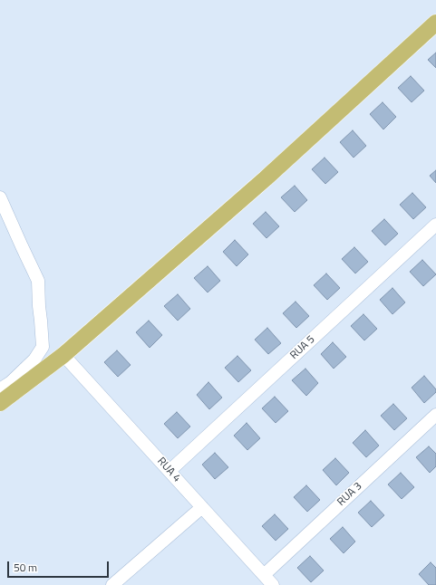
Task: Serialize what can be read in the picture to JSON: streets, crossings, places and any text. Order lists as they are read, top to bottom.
{
  "streets": {
    "street": ["RUA 5", "RUA 4", "RUA 3"]
  },
  "crossings": [
    ["RUA 5", "RUA 4"],
    ["RUA 4", "RUA 3"]
  ],
  "scale_bar": "50 m"
}
